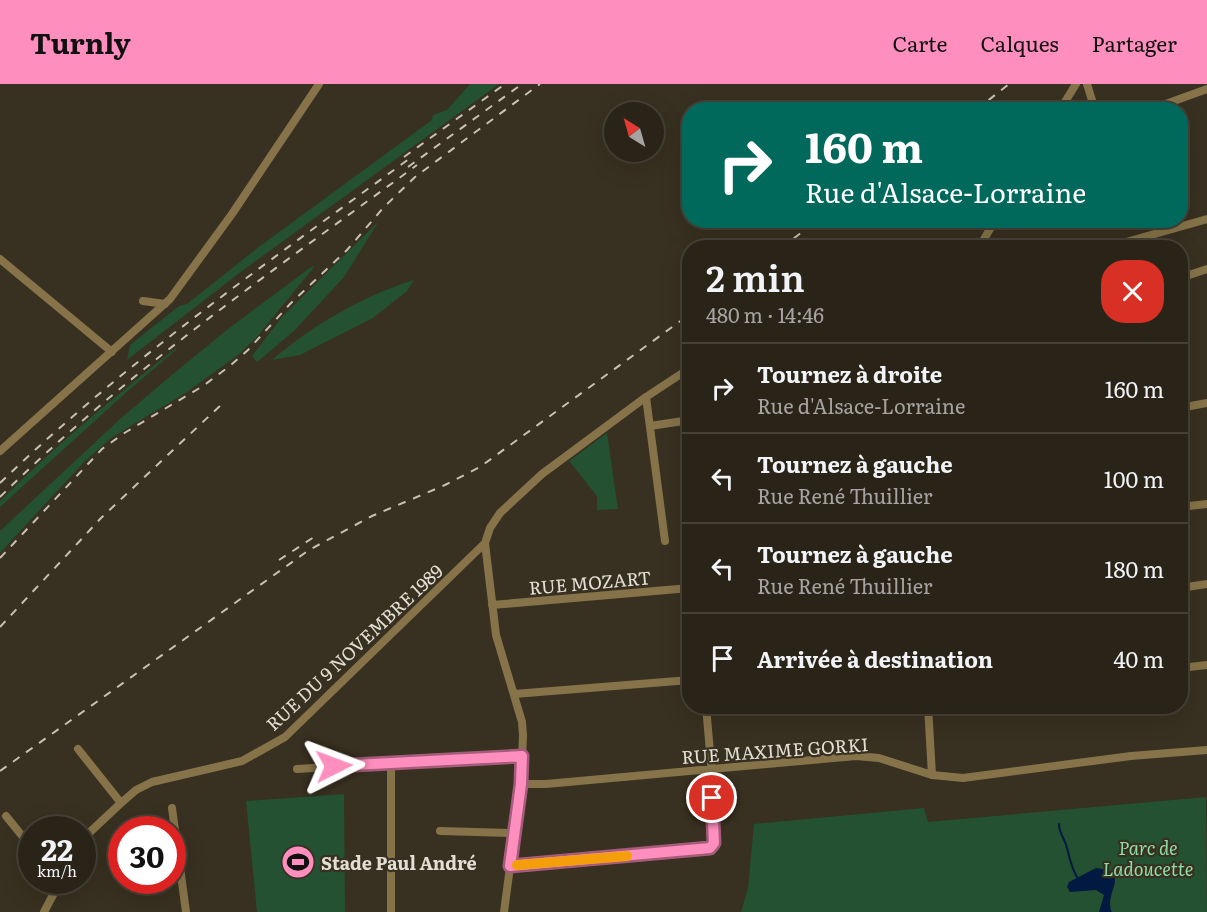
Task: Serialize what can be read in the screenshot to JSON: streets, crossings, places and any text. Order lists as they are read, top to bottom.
{
  "streets": {
    "street": ["RUE MOZART", "RUE DU 9 NOVEMBRE 1989", "RUE MAXIME GORKI"]
  },
  "parks": ["Parc de Ladoucette"],
  "places": {
    "sports": ["Stade Paul André"]
  },
  "north": "top left",
  "page": {
    "header": "Turnly",
    "nav": ["Carte", "Calques", "Partager"],
    "turn": ["160 m", "Rue d'Alsace-Lorraine"],
    "heading": ["2 min", "480 m · 14:46"],
    "list": [
      {
        "name": "Tournez à droite",
        "note": "Rue d'Alsace-Lorraine",
        "value": "160 m"
      },
      {
        "name": "Tournez à gauche",
        "note": "Rue René Thuillier",
        "value": "100 m"
      },
      {
        "name": "Tournez à gauche",
        "note": "Rue René Thuillier",
        "value": "180 m"
      },
      {
        "name": "Arrivée à destination",
        "value": "40 m"
      }
    ],
    "speed": "22 km/h",
    "limit": "30"
  }
}
